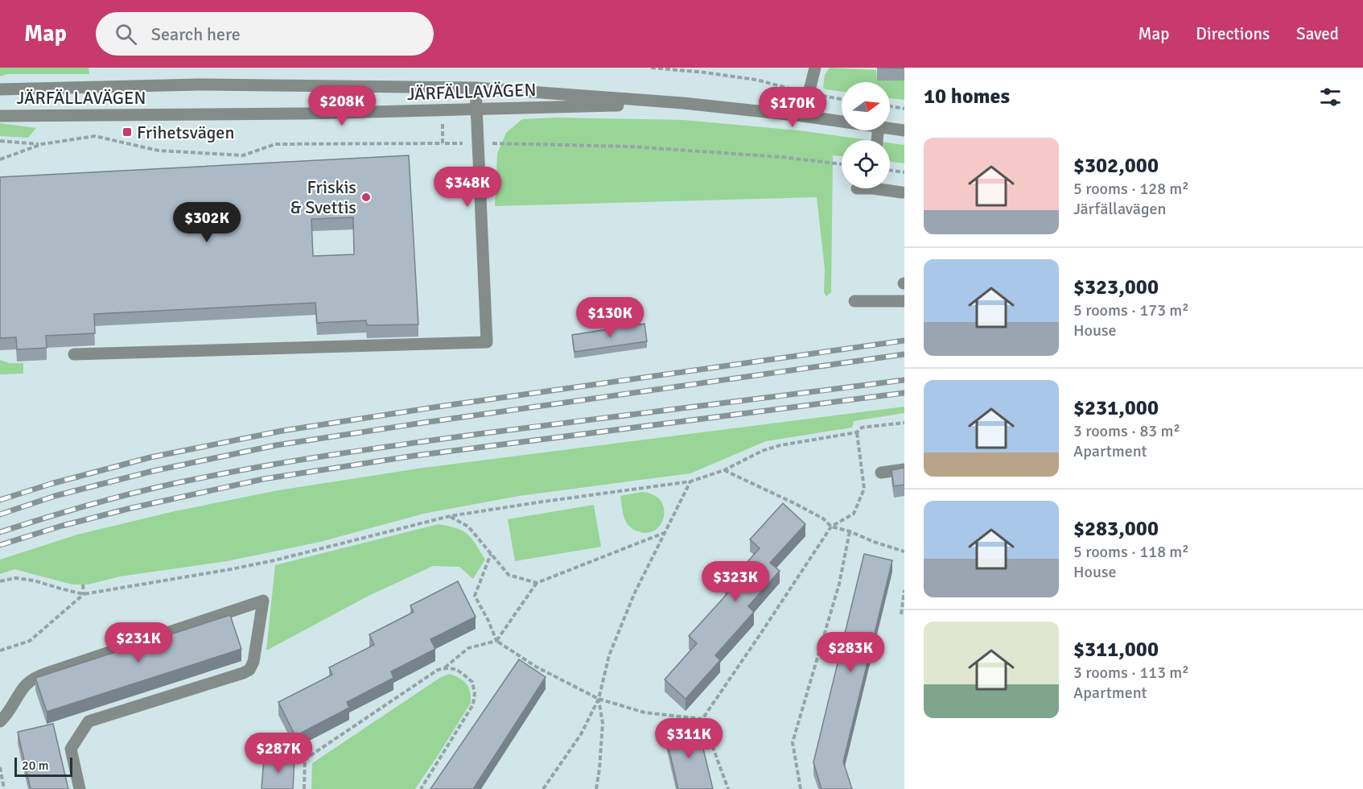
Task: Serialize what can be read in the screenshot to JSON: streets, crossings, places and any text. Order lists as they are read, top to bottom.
{
  "streets": {
    "street": ["JÄRFÄLLAVÄGEN"]
  },
  "places": {
    "transit": ["Frihetsvägen"],
    "other": ["Friskis & Svettis"]
  },
  "scale_bar": "20 m",
  "north": "right",
  "page": {
    "header": "Map",
    "search": "Search here",
    "nav": ["Map", "Directions", "Saved"],
    "heading": "10 homes",
    "price": [
      "$208K",
      "$170K",
      "$348K",
      "$302K",
      "$130K",
      "$323K",
      "$231K",
      "$283K",
      "$311K",
      "$287K"
    ],
    "list": [
      {
        "name": "$302,000",
        "note": "5 rooms · 128 m² · Järfällavägen"
      },
      {
        "name": "$323,000",
        "note": "5 rooms · 173 m² · House"
      },
      {
        "name": "$231,000",
        "note": "3 rooms · 83 m² · Apartment"
      },
      {
        "name": "$283,000",
        "note": "5 rooms · 118 m² · House"
      },
      {
        "name": "$311,000",
        "note": "3 rooms · 113 m² · Apartment"
      }
    ],
    "scale": "20 m"
  }
}
